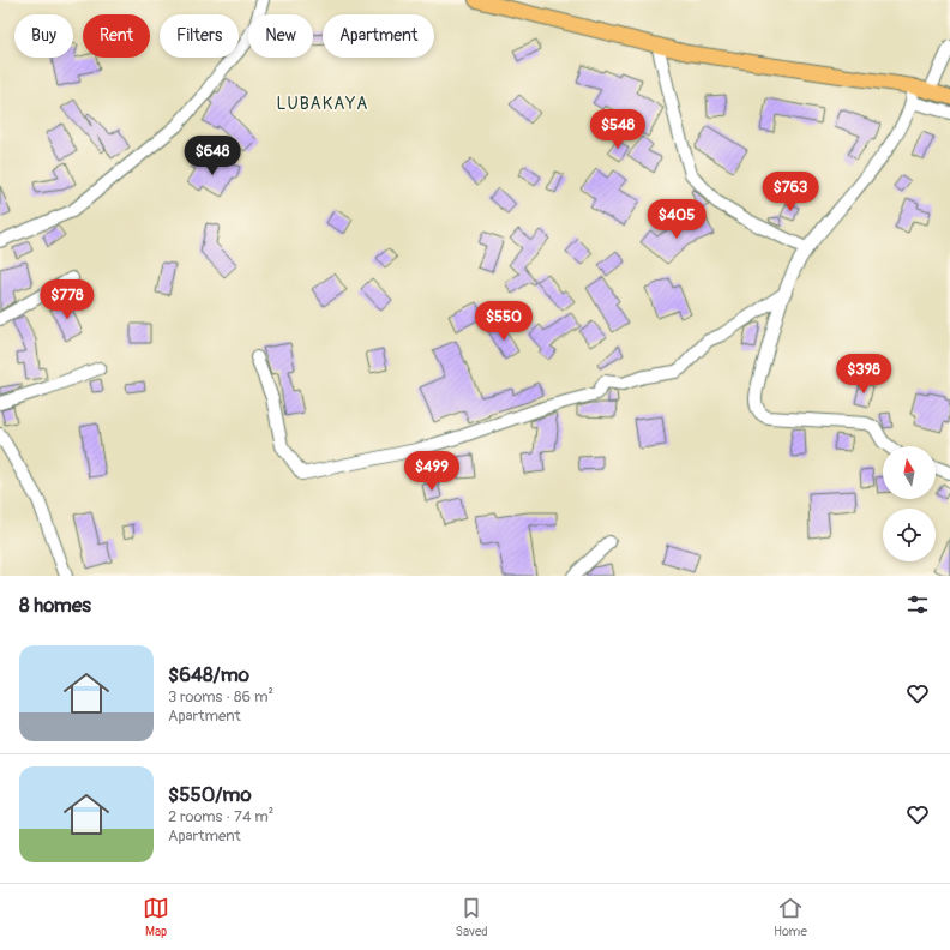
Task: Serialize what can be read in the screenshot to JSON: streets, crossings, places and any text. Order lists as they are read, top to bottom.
{
  "districts": ["LUBAKAYA"],
  "north": "top",
  "page": {
    "chip": [
      "Buy",
      "Rent",
      "Filters",
      "New",
      "Apartment"
    ],
    "price": [
      "$548",
      "$648",
      "$763",
      "$405",
      "$778",
      "$550",
      "$398",
      "$499"
    ],
    "heading": "8 homes",
    "list": [
      {
        "name": "$648/mo",
        "note": "3 rooms · 86 m² · Apartment"
      },
      {
        "name": "$550/mo",
        "note": "2 rooms · 74 m² · Apartment"
      }
    ],
    "tabs": ["Map", "Saved", "Home"]
  }
}
